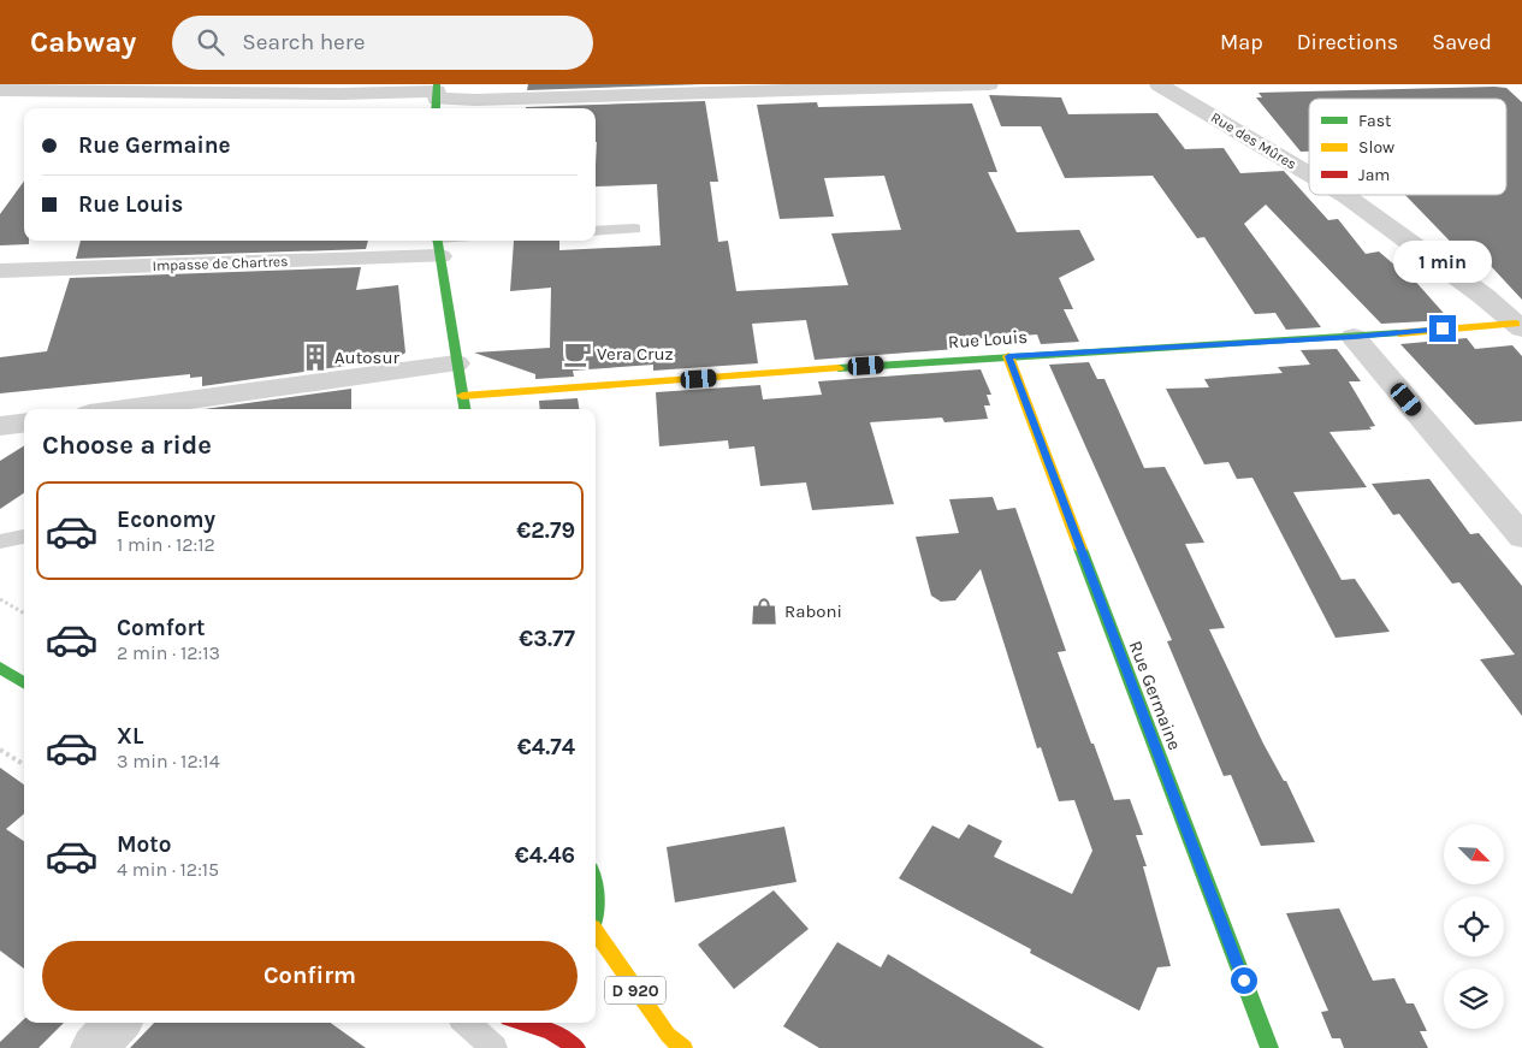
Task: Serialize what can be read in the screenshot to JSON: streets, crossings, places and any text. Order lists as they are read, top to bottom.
{
  "streets": {
    "street": [
      "Rue des Mûres",
      "Impasse de Chartres",
      "Rue Louis",
      "Rue Germaine",
      "D 920"
    ]
  },
  "crossings": [
    ["Rue des Mûres", "Rue Louis"],
    ["Rue Louis", "Rue Germaine"]
  ],
  "places": {
    "cafe": ["Vera Cruz"],
    "building": ["Autosur"],
    "shop": ["Raboni"]
  },
  "legend": ["Fast", "Slow", "Jam"],
  "north": "bottom right",
  "page": {
    "header": "Cabway",
    "search": "Search here",
    "nav": ["Map", "Directions", "Saved"],
    "banner": ["Rue Germaine", "Rue Louis"],
    "bubble": "1 min",
    "heading": "Choose a ride",
    "list": [
      {
        "name": "Economy",
        "note": "1 min · 12:12",
        "value": "€2.79"
      },
      {
        "name": "Comfort",
        "note": "2 min · 12:13",
        "value": "€3.77"
      },
      {
        "name": "XL",
        "note": "3 min · 12:14",
        "value": "€4.74"
      },
      {
        "name": "Moto",
        "note": "4 min · 12:15",
        "value": "€4.46"
      }
    ],
    "buttons": "Confirm"
  }
}
